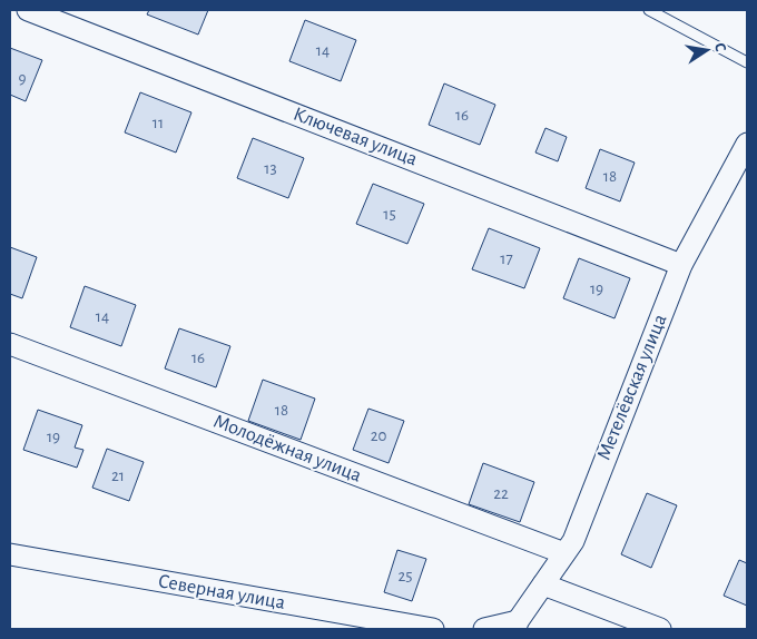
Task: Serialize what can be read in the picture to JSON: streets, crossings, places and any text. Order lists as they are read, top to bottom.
{
  "streets": {
    "street": [
      "Ключевая улица",
      "Метелёвская улица",
      "Молодёжная улица",
      "Северная улица"
    ]
  },
  "crossings": [
    ["Ключевая улица", "Метелёвская улица"],
    ["Метелёвская улица", "Молодёжная улица"]
  ],
  "house_numbers": [
    "14",
    "9",
    "16",
    "11",
    "13",
    "18",
    "15",
    "17",
    "19",
    "14",
    "16",
    "18",
    "20",
    "19",
    "21",
    "22",
    "25"
  ],
  "north": "right"
}
